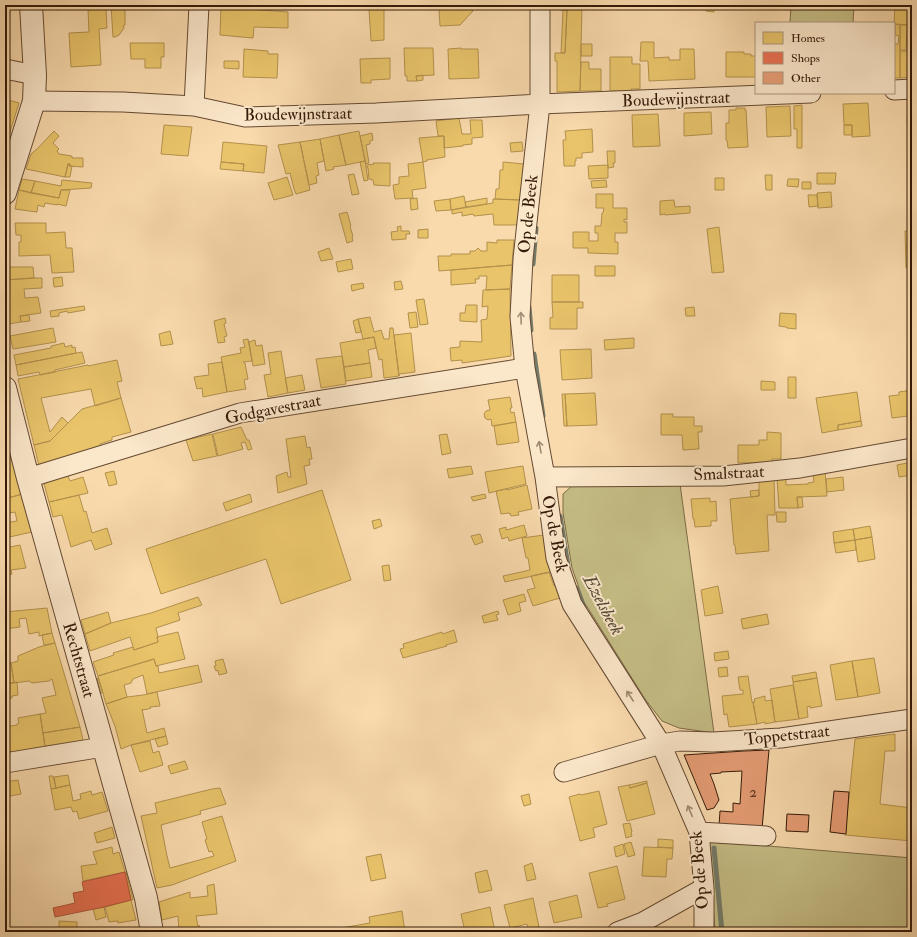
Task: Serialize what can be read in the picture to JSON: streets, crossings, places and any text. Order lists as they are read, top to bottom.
{
  "streets": {
    "street": [
      "Boudewijnstraat",
      "Op de Beek",
      "Godgavestraat",
      "Smalstraat",
      "Rechtstraat",
      "Toppetstraat"
    ]
  },
  "crossings": [
    ["Boudewijnstraat", "Op de Beek"],
    ["Op de Beek", "Godgavestraat"],
    ["Op de Beek", "Smalstraat"],
    ["Op de Beek", "Toppetstraat"],
    ["Godgavestraat", "Rechtstraat"]
  ],
  "one_way": ["Op de Beek"],
  "water": ["Ezelsbeek"],
  "house_numbers": ["2"],
  "legend": ["Homes", "Shops", "Other"]
}
